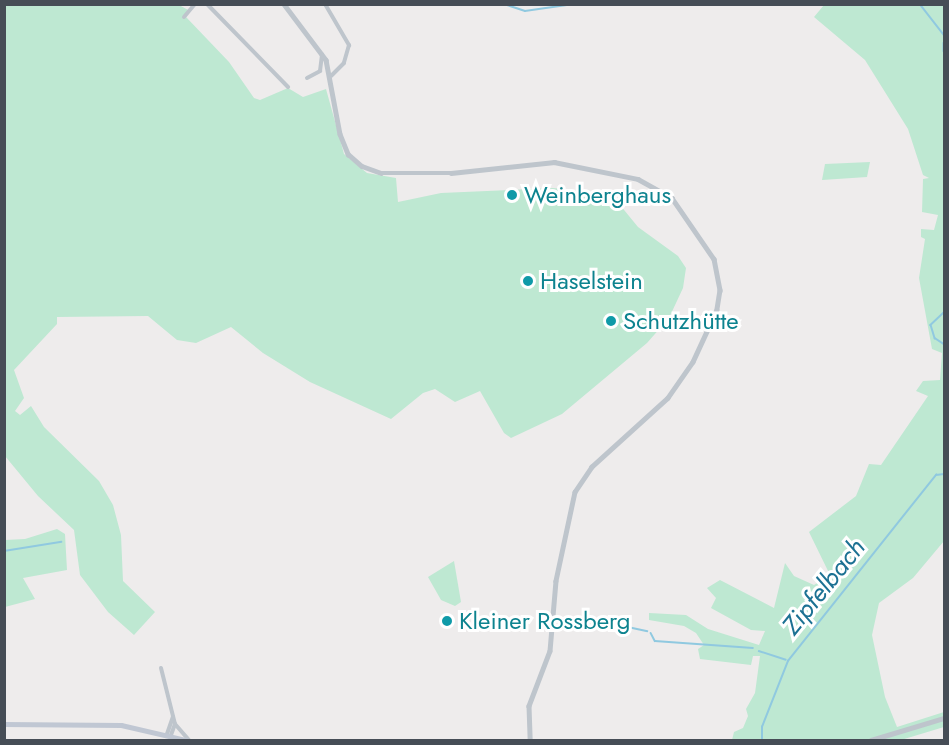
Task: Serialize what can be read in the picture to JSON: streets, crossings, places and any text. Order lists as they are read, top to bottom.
{
  "water": ["Zipfelbach"],
  "places": [
    "Weinberghaus",
    "Haselstein",
    "Schutzhütte",
    "Kleiner Rossberg"
  ]
}
